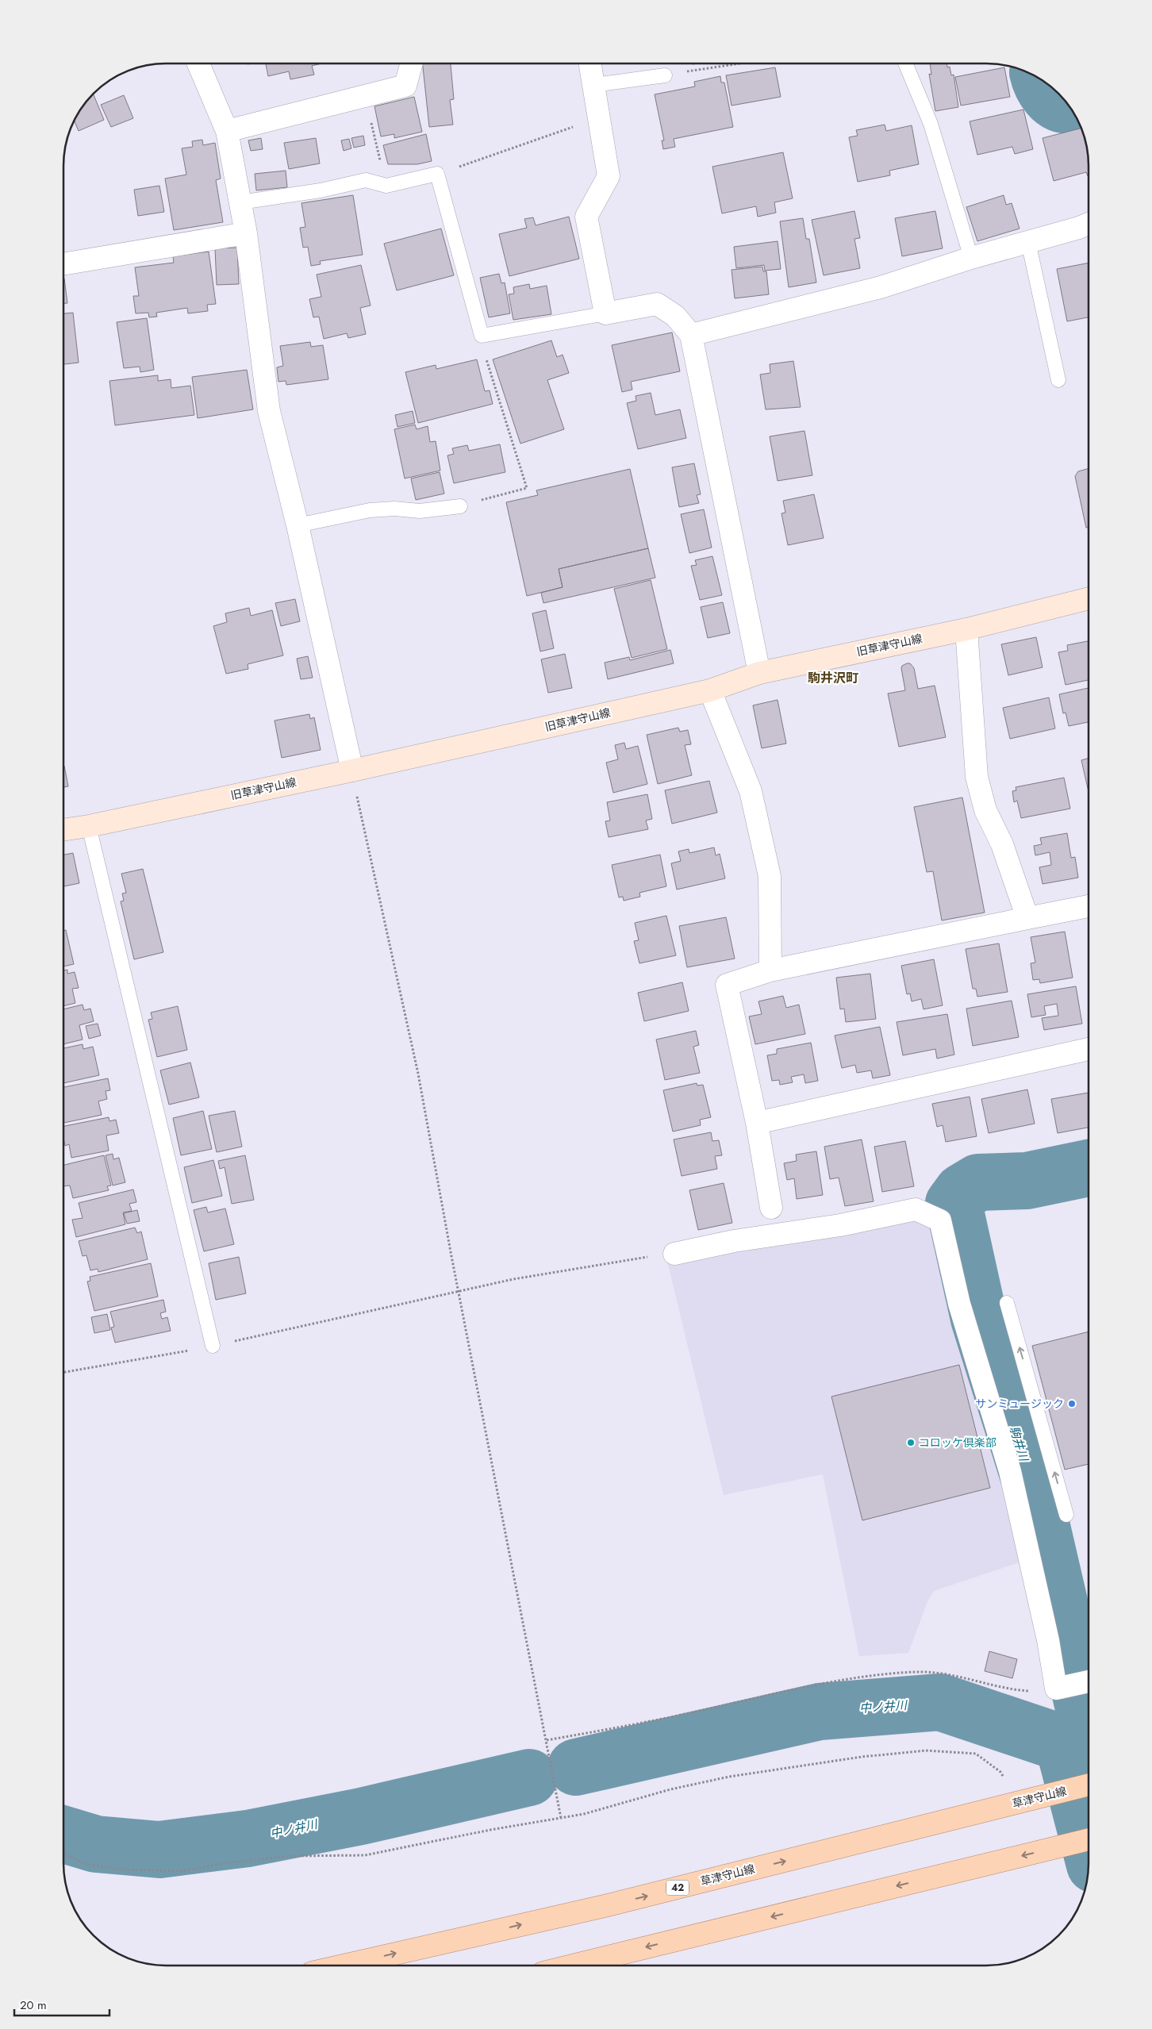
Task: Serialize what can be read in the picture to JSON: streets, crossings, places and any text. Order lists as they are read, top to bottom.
{
  "streets": {
    "main road": ["草津守山線", "42"],
    "street": ["旧草津守山線"]
  },
  "districts": ["駒井沢町"],
  "water": ["駒井川", "中ノ井川"],
  "places": ["サンミュージック", "コロッケ倶楽部"],
  "scale_bar": "20 m"
}
